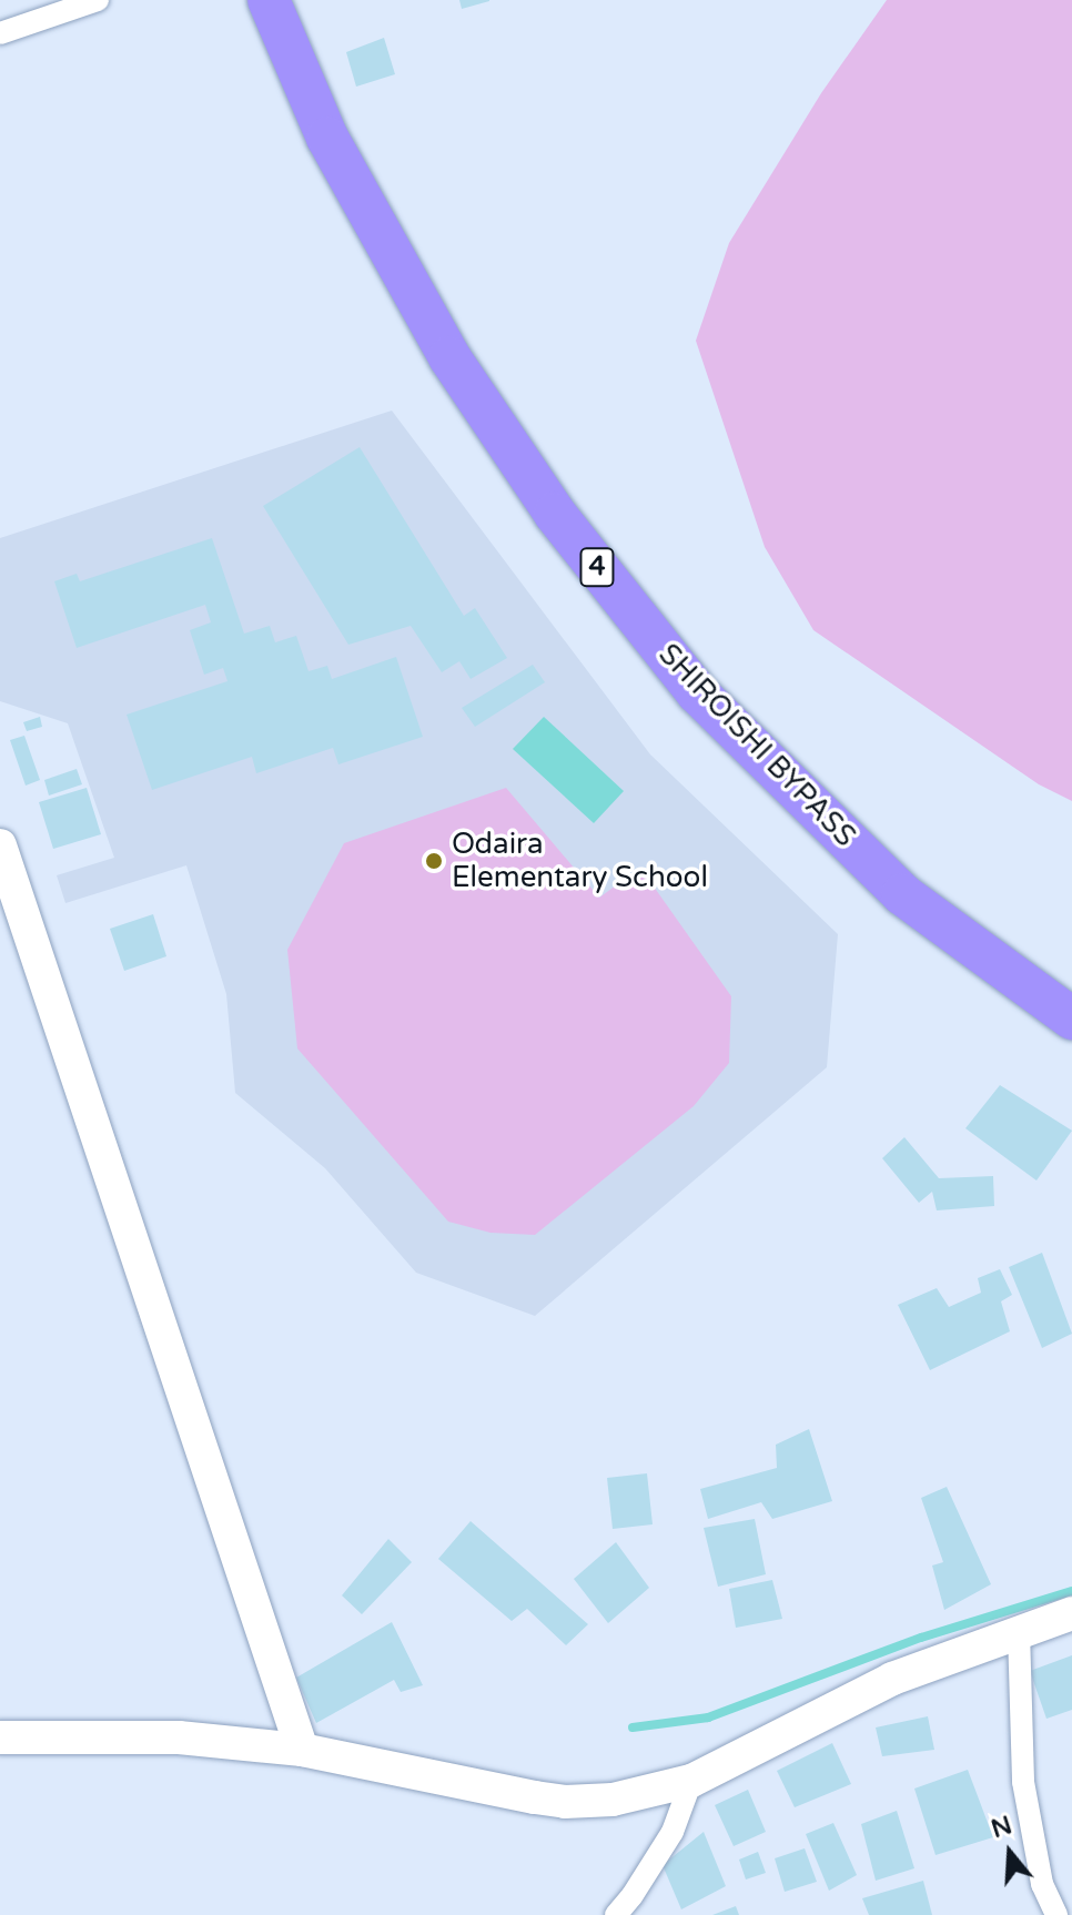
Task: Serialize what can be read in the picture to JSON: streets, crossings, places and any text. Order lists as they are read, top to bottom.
{
  "streets": {
    "highway": ["4", "SHIROISHI BYPASS"]
  },
  "places": ["Odaira Elementary School"],
  "north": "top"
}
